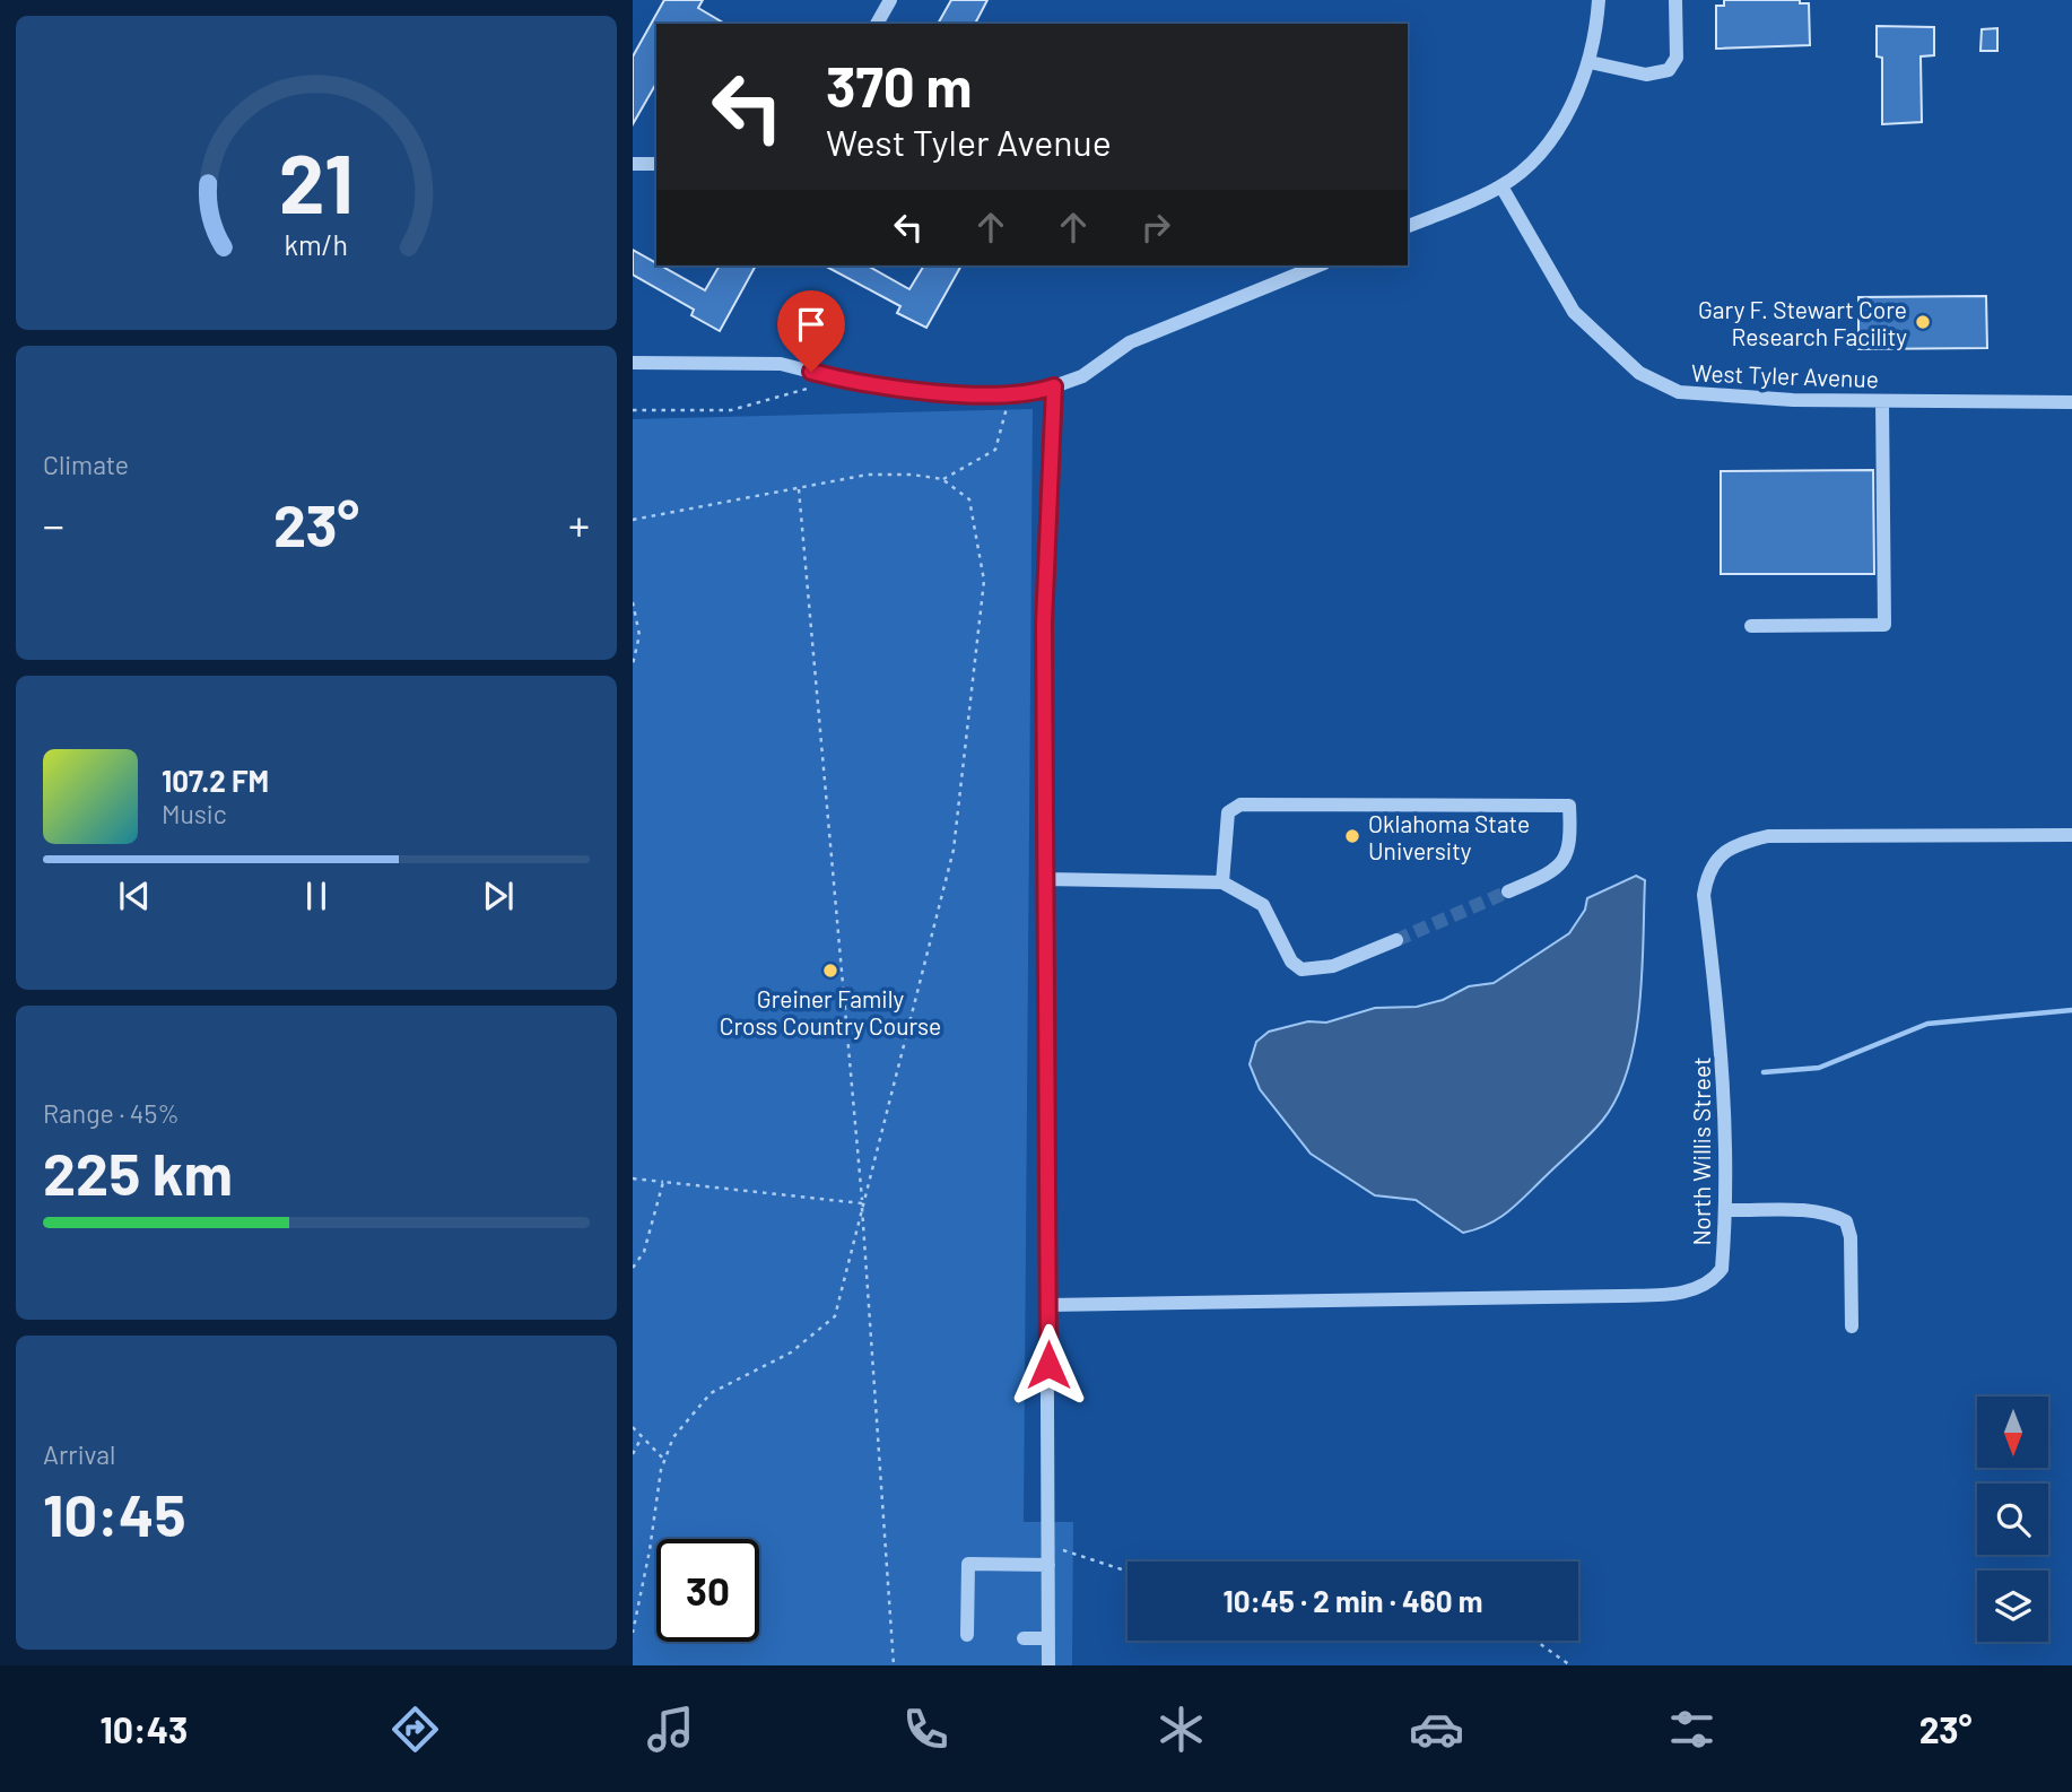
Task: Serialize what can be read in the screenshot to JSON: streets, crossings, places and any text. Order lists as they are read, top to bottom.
{
  "streets": {
    "street": ["West Tyler Avenue", "North Willis Street"]
  },
  "places": ["Gary F. Stewart Core Research Facility", "Oklahoma State University", "Greiner Family Cross Country Course"],
  "north": "bottom",
  "page": {
    "turn": ["370 m", "West Tyler Avenue"],
    "tile": [
      "Climate",
      ["Range · 45%", "225 km"],
      ["Arrival", "10:45"]
    ],
    "heat": ["−", "23°", "+"],
    "song": ["107.2 FM", "Music"],
    "limit": "30",
    "trip": "10:45 · 2 min · 460 m",
    "tabs": ["10:43", "23°"],
    "gauge": ["21", "km/h"]
  }
}
